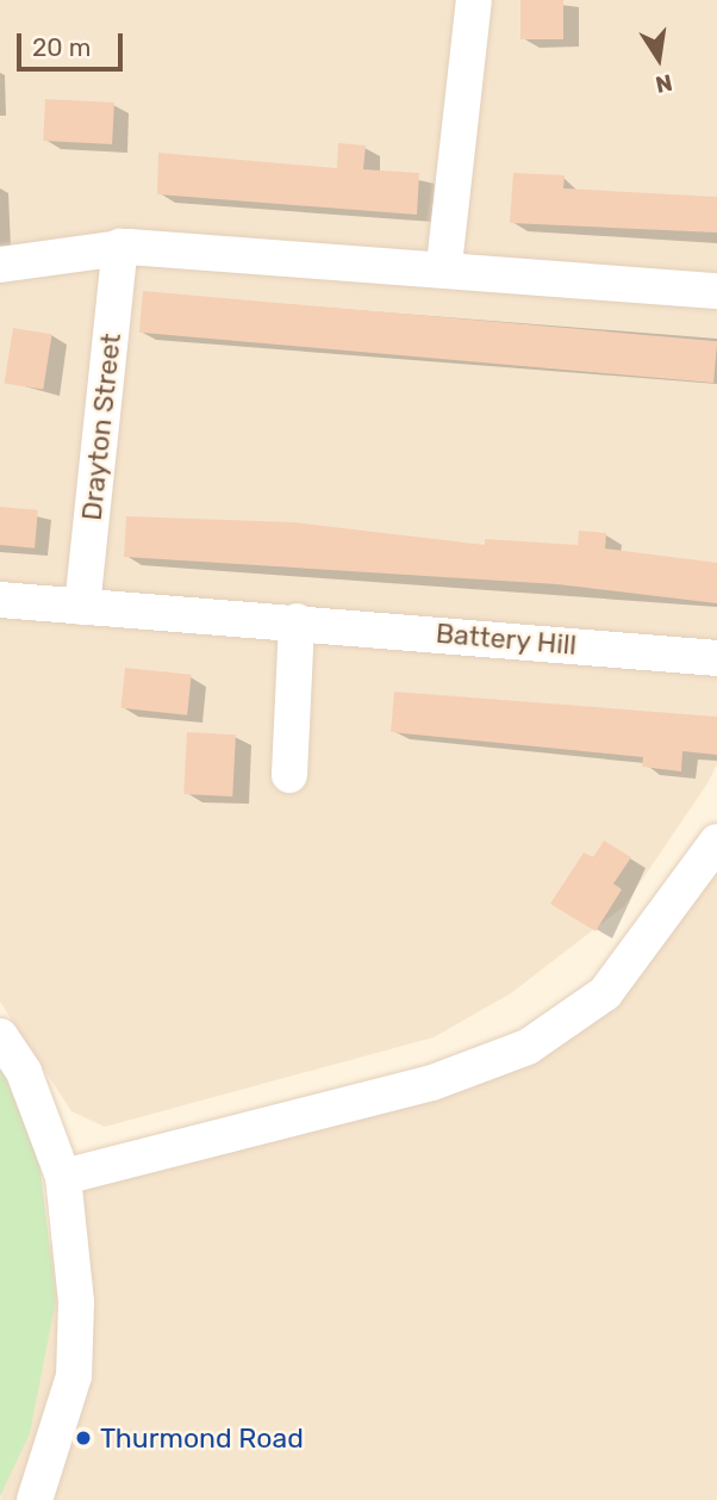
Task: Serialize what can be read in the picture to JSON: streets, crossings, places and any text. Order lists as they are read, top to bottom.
{
  "streets": {
    "street": ["Drayton Street", "Battery Hill"]
  },
  "crossings": [
    ["Drayton Street", "Battery Hill"]
  ],
  "places": ["Thurmond Road"],
  "scale_bar": "20 m",
  "north": "bottom"
}
